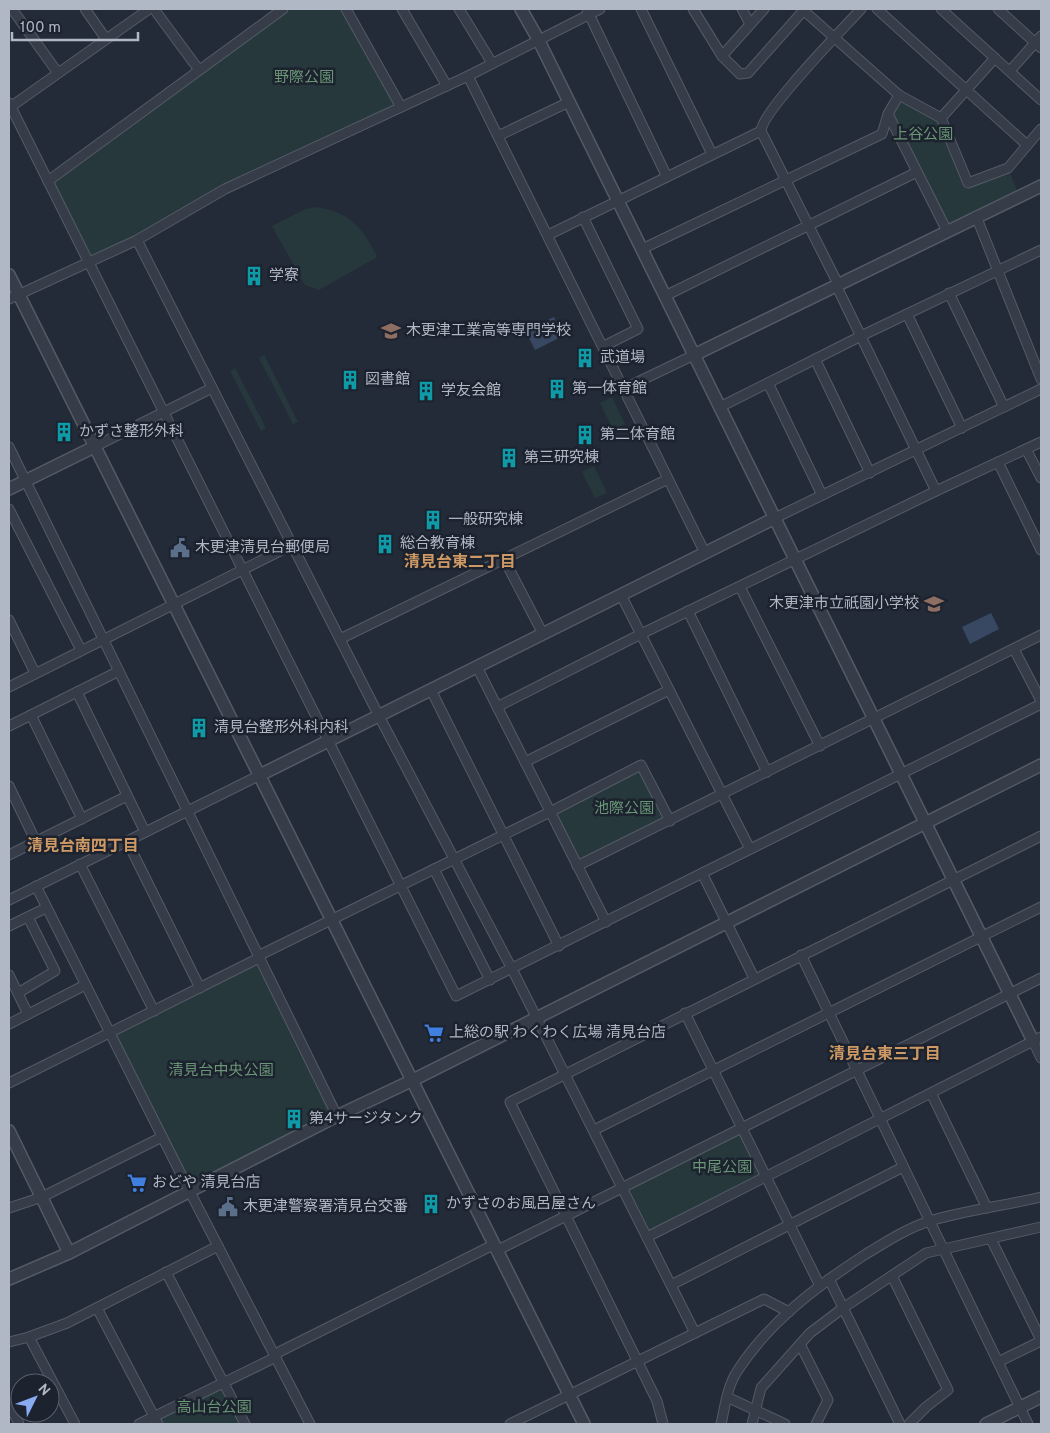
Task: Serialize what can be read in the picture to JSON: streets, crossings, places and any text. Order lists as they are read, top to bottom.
{
  "districts": ["清見台東二丁目", "清見台南四丁目", "清見台東三丁目"],
  "parks": [
    "野際公園",
    "上谷公園",
    "池際公園",
    "清見台中央公園",
    "中尾公園",
    "高山台公園"
  ],
  "places": {
    "building": [
      "学寮",
      "武道場",
      "図書館",
      "第一体育館",
      "学友会館",
      "かずさ整形外科",
      "第二体育館",
      "第三研究棟",
      "一般研究棟",
      "総合教育棟",
      "清見台整形外科内科",
      "第4サージタンク",
      "かずさのお風呂屋さん"
    ],
    "school or university": ["木更津工業高等専門学校", "木更津市立祇園小学校"],
    "public building": ["木更津清見台郵便局", "木更津警察署清見台交番"],
    "supermarket": ["上総の駅 わくわく広場 清見台店", "おどや 清見台店"]
  },
  "scale_bar": "100 m",
  "north": "top right"
}
